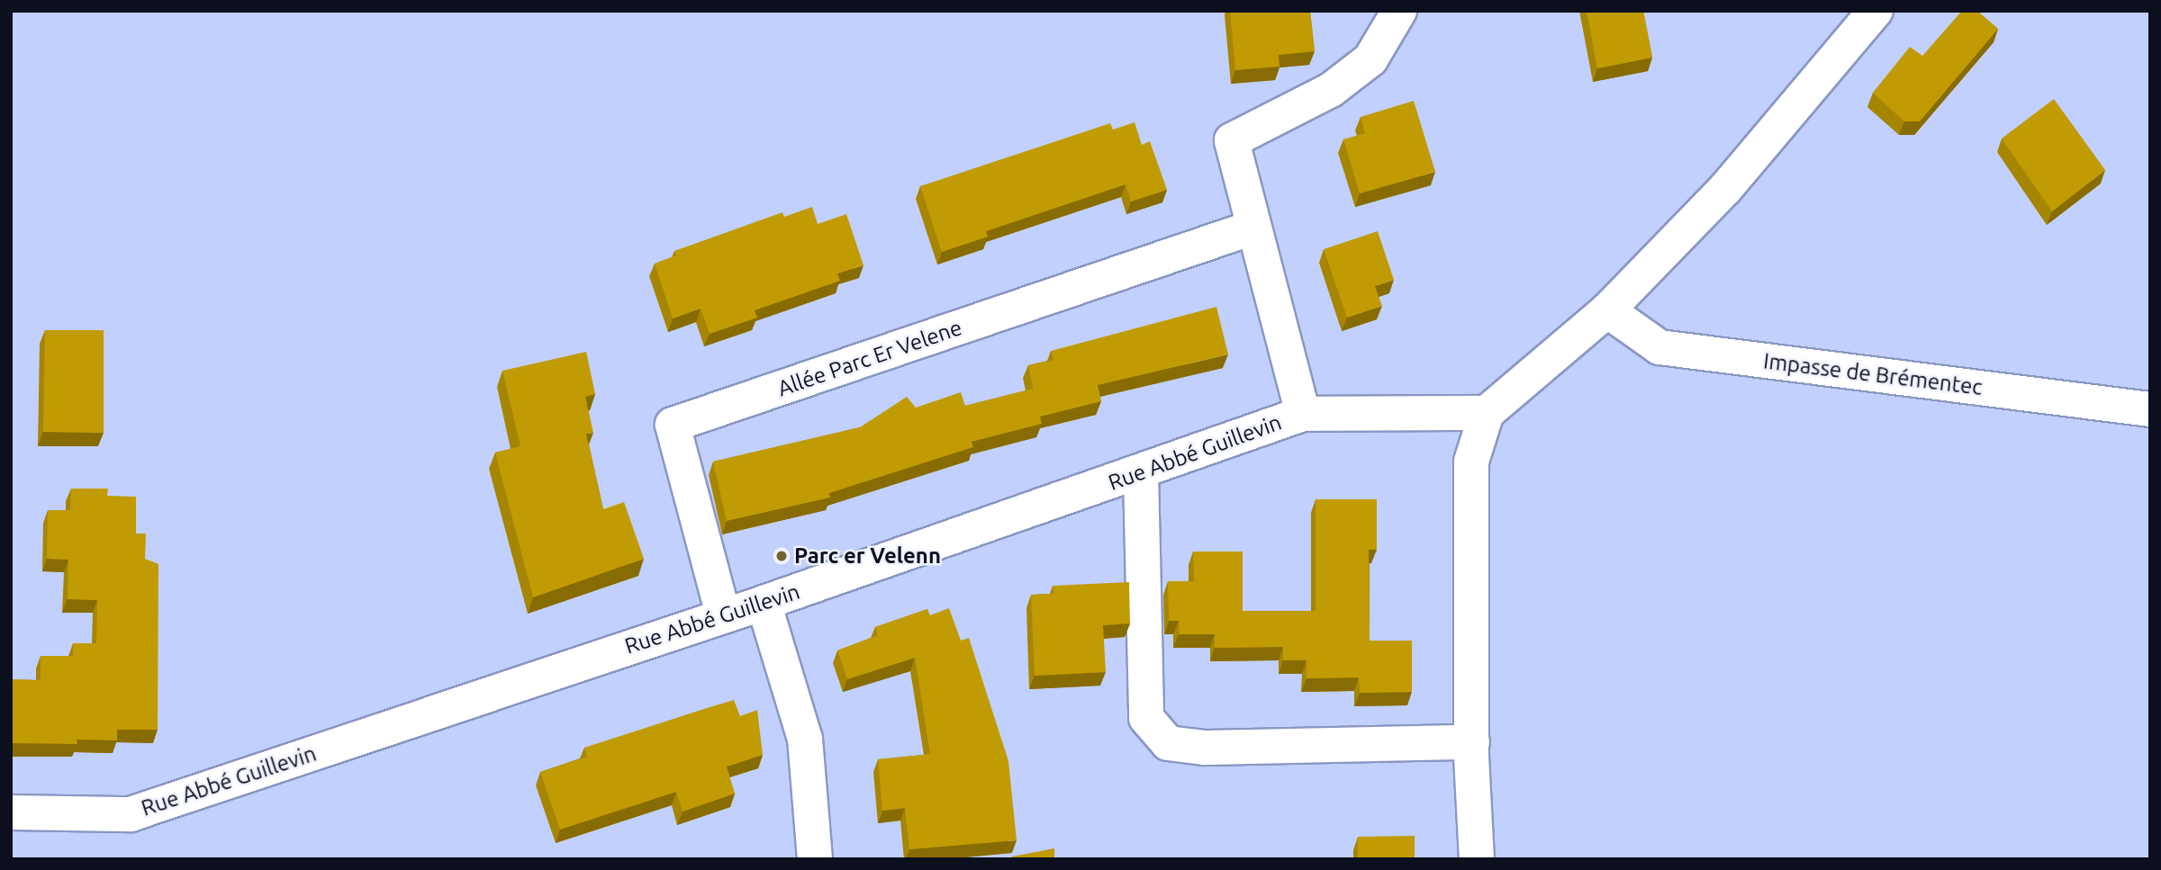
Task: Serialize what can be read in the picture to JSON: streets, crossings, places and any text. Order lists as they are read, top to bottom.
{
  "streets": {
    "street": ["Allée Parc Er Velene", "Impasse de Brémentec", "Rue Abbé Guillevin"]
  },
  "crossings": [
    ["Allée Parc Er Velene", "Rue Abbé Guillevin"]
  ],
  "places": ["Parc er Velenn"]
}
